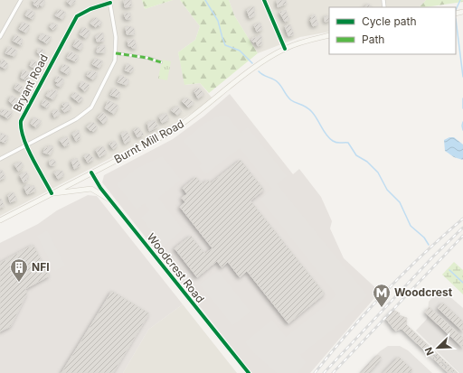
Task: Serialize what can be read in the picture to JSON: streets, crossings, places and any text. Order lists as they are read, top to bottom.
{
  "streets": {
    "main road": ["Burnt Mill Road"],
    "street": ["Bryant Road", "Woodcrest Road"]
  },
  "crossings": [
    ["Bryant Road", "Burnt Mill Road"],
    ["Burnt Mill Road", "Woodcrest Road"]
  ],
  "places": {
    "building": ["NFI"],
    "metro station": ["Woodcrest"]
  },
  "legend": ["Cycle path", "Path"],
  "north": "bottom left"
}
